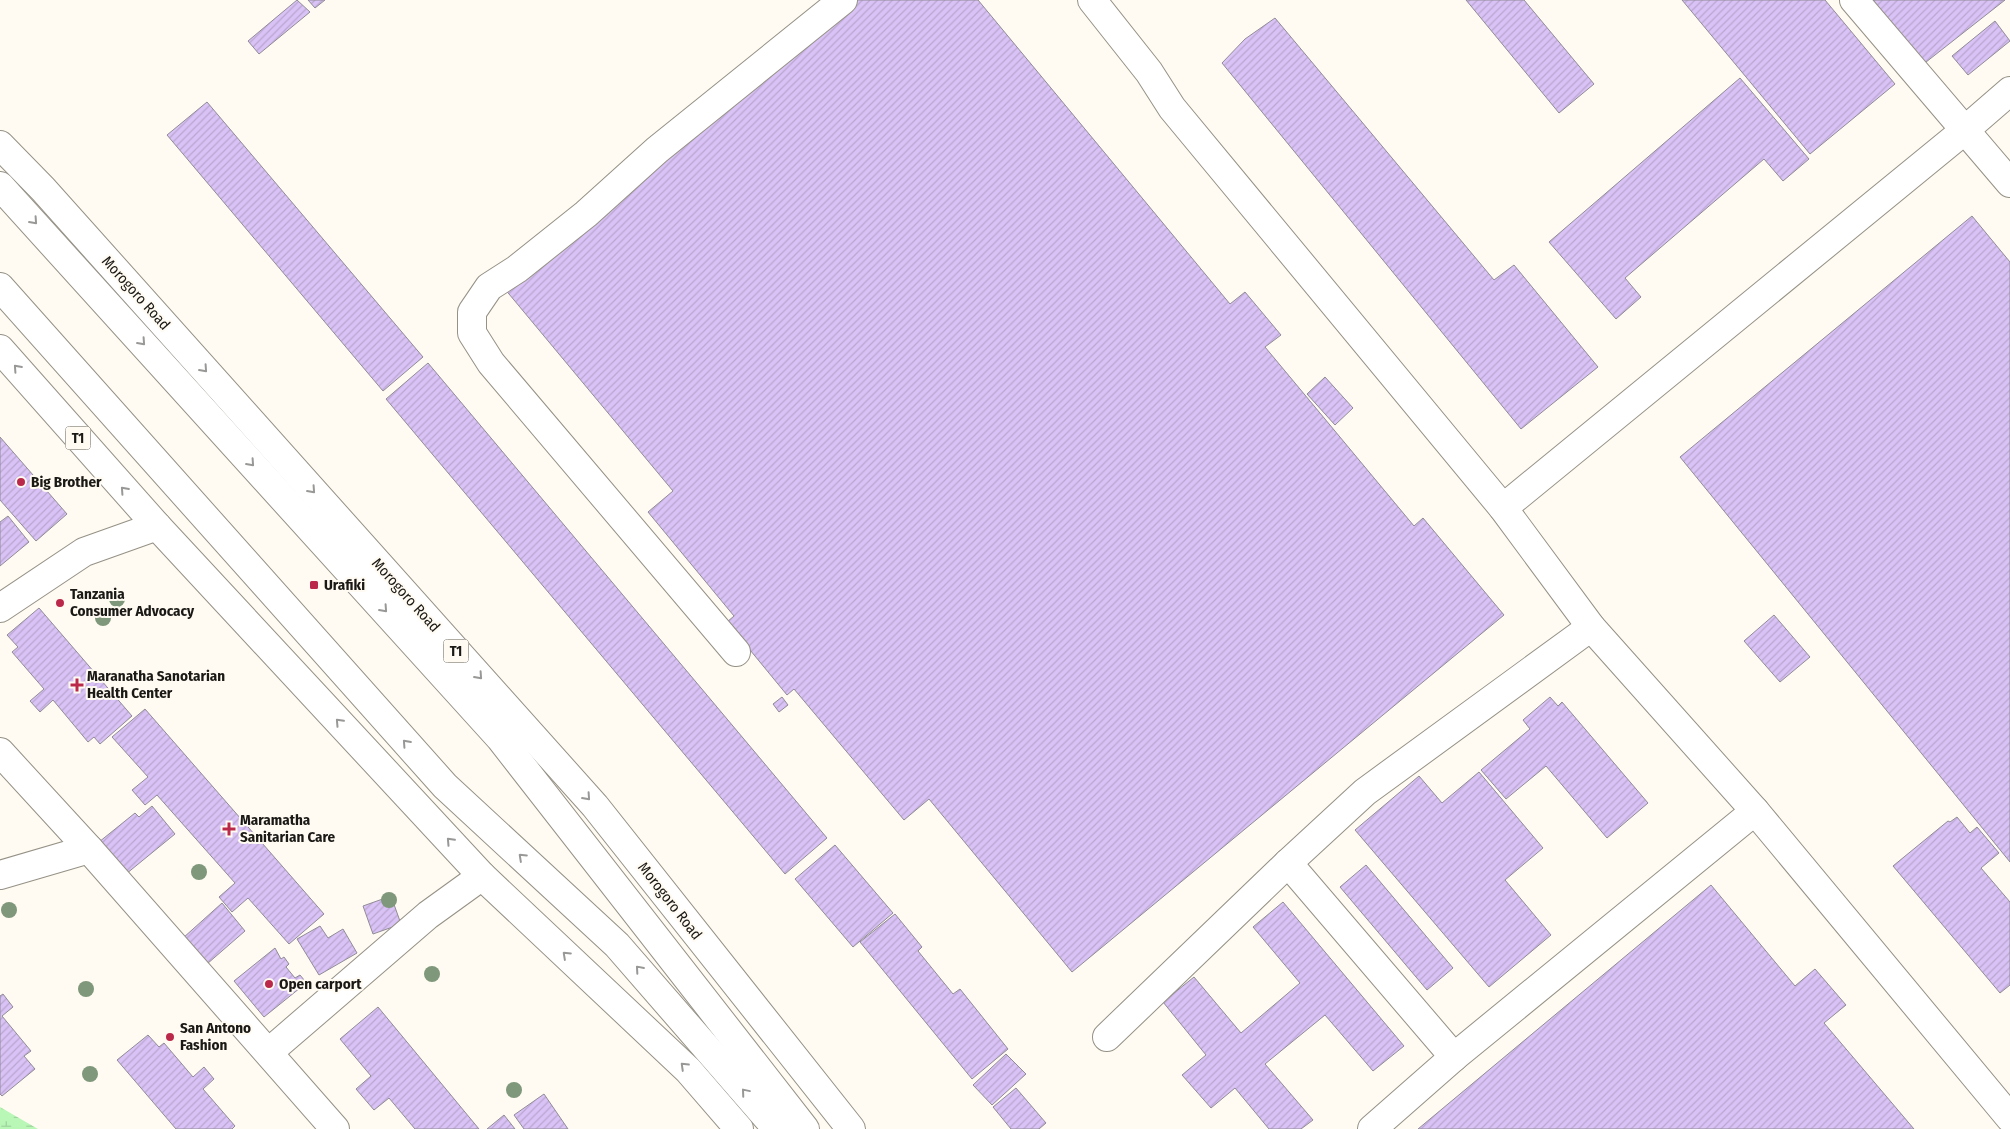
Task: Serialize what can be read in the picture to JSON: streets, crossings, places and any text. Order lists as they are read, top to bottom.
{
  "streets": {
    "main road": ["Morogoro Road", "T1"]
  },
  "places": {
    "other": [
      "Big Brother",
      "Tanzania Consumer Advocacy",
      "Open carport",
      "San Antono Fashion"
    ],
    "transit": ["Urafiki"],
    "health": ["Maranatha Sanotarian Health Center", "Maramatha Sanitarian Care"]
  }
}
